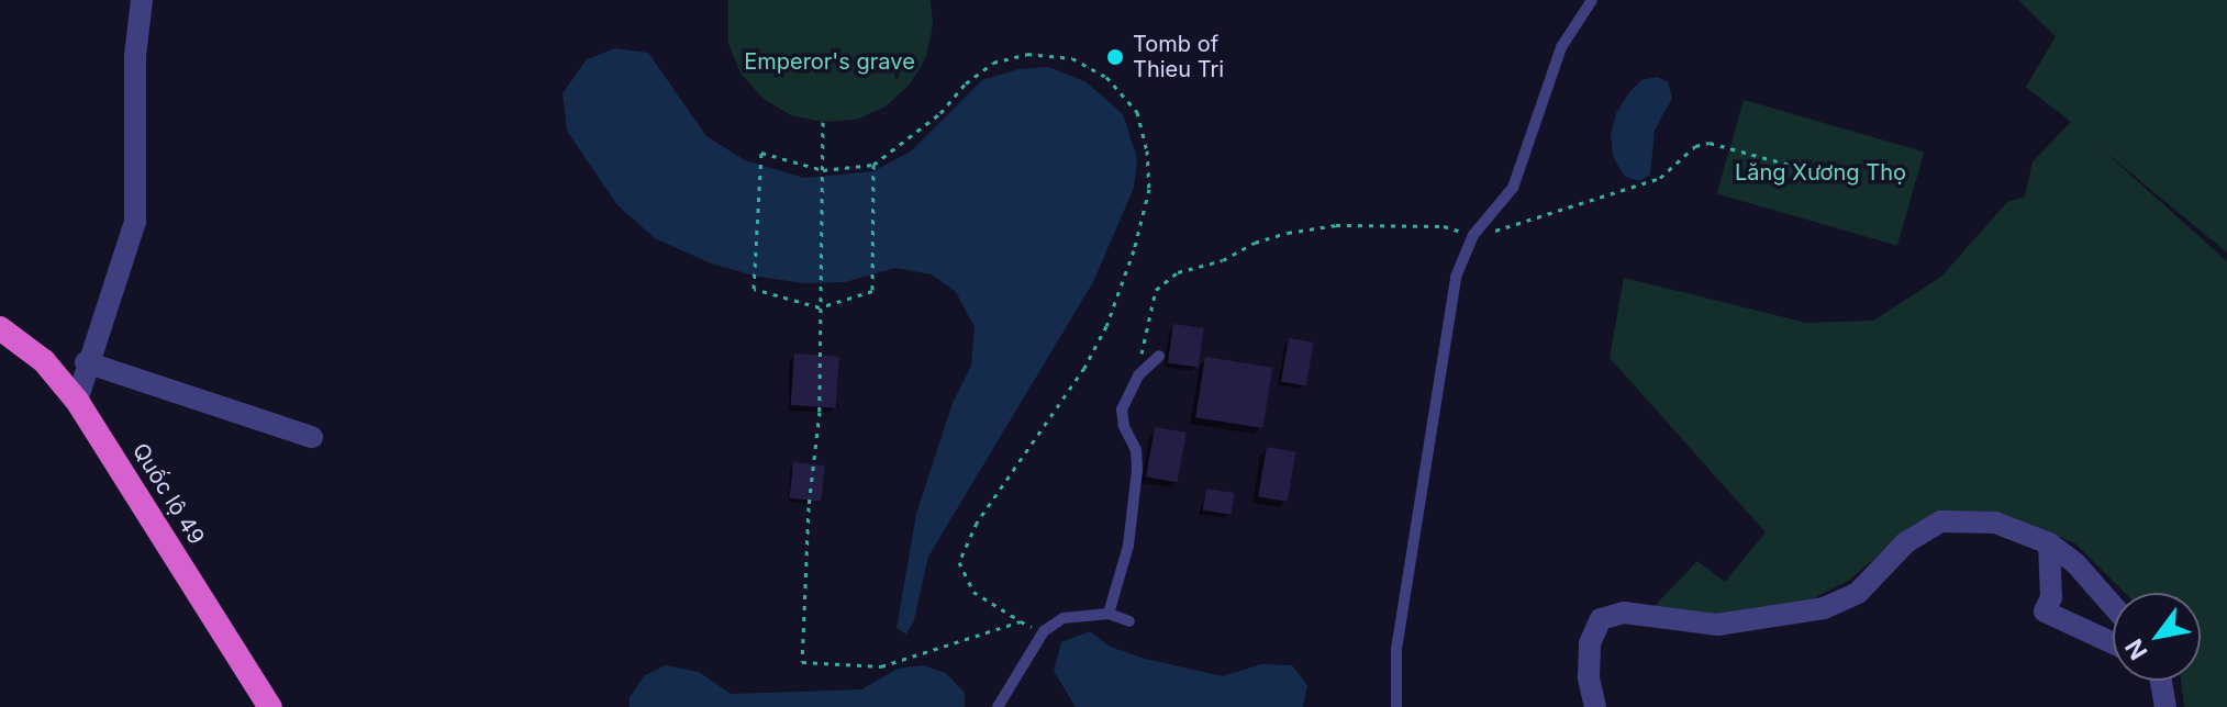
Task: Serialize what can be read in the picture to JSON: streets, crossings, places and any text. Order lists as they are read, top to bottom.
{
  "streets": {
    "highway": ["Quốc lộ 49"]
  },
  "parks": ["Emperor's grave", "Lăng Xương Thọ"],
  "places": ["Tomb of Thieu Tri"],
  "north": "bottom left"
}
